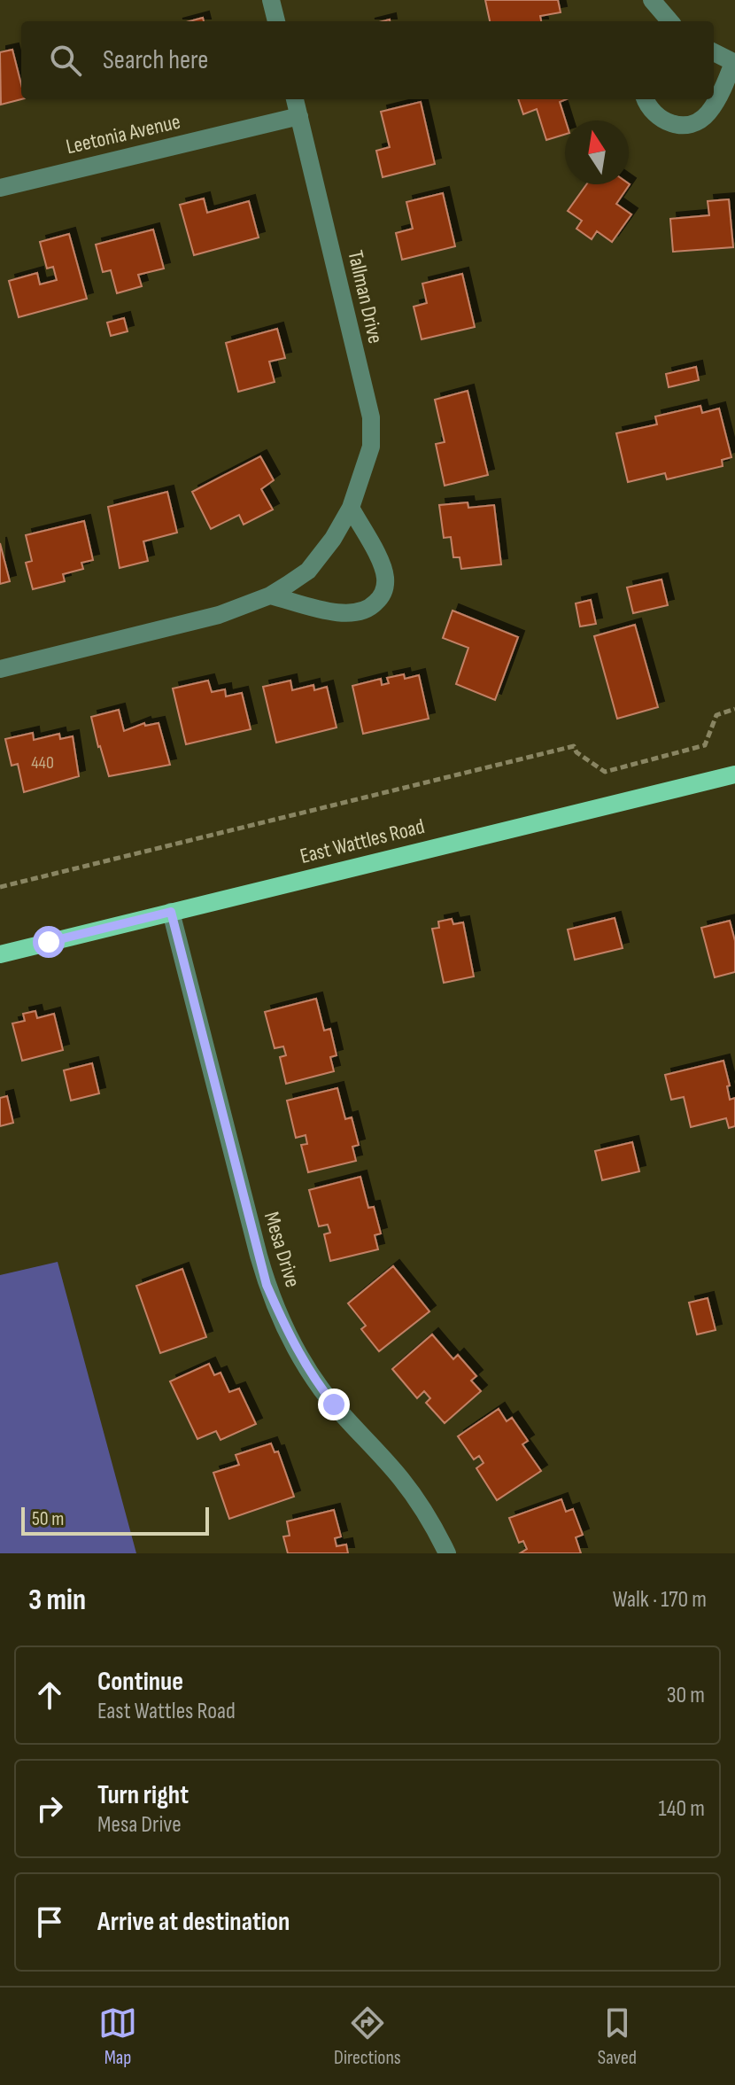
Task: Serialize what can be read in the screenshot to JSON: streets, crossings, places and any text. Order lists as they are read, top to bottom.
{
  "streets": {
    "main road": ["East Wattles Road"],
    "street": ["Leetonia Avenue", "Tallman Drive", "Mesa Drive"]
  },
  "crossings": [
    ["Leetonia Avenue", "Tallman Drive"],
    ["East Wattles Road", "Mesa Drive"]
  ],
  "house_numbers": ["440"],
  "scale_bar": "50 m",
  "north": "top",
  "page": {
    "search": "Search here",
    "scale": "50 m",
    "heading": ["3 min", "Walk · 170 m"],
    "list": [
      ["Continue", "East Wattles Road", "30 m"],
      ["Turn right", "Mesa Drive", "140 m"],
      "Arrive at destination"
    ],
    "nav": ["Map", "Directions", "Saved"]
  }
}
